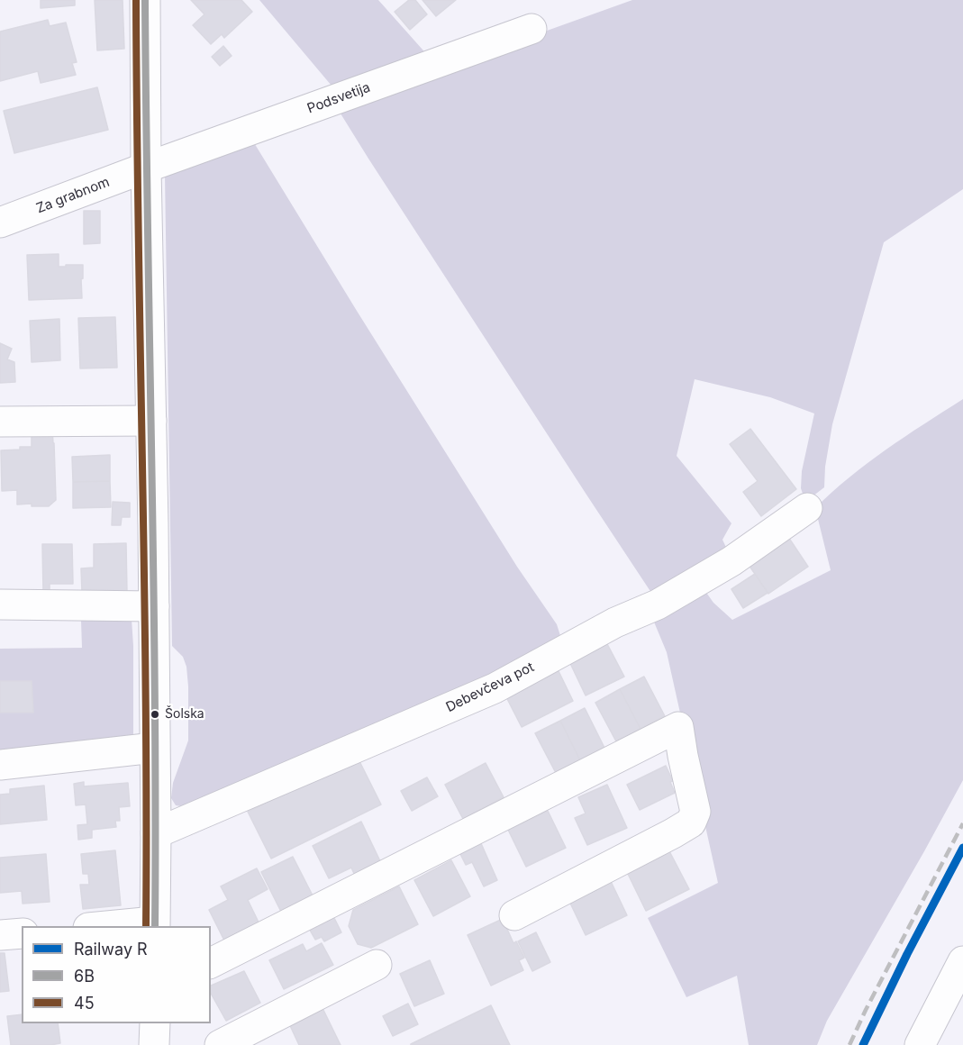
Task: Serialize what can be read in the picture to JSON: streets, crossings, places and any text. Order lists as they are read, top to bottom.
{
  "streets": {
    "street": ["Podsvetija", "Za grabnom", "Debevčeva pot"]
  },
  "crossings": [
    ["Podsvetija", "Za grabnom"]
  ],
  "places": ["Šolska"],
  "lines": ["transit line 6B", "transit line 45", "rail line R"],
  "legend": ["Railway R", "6B", "45"]
}
